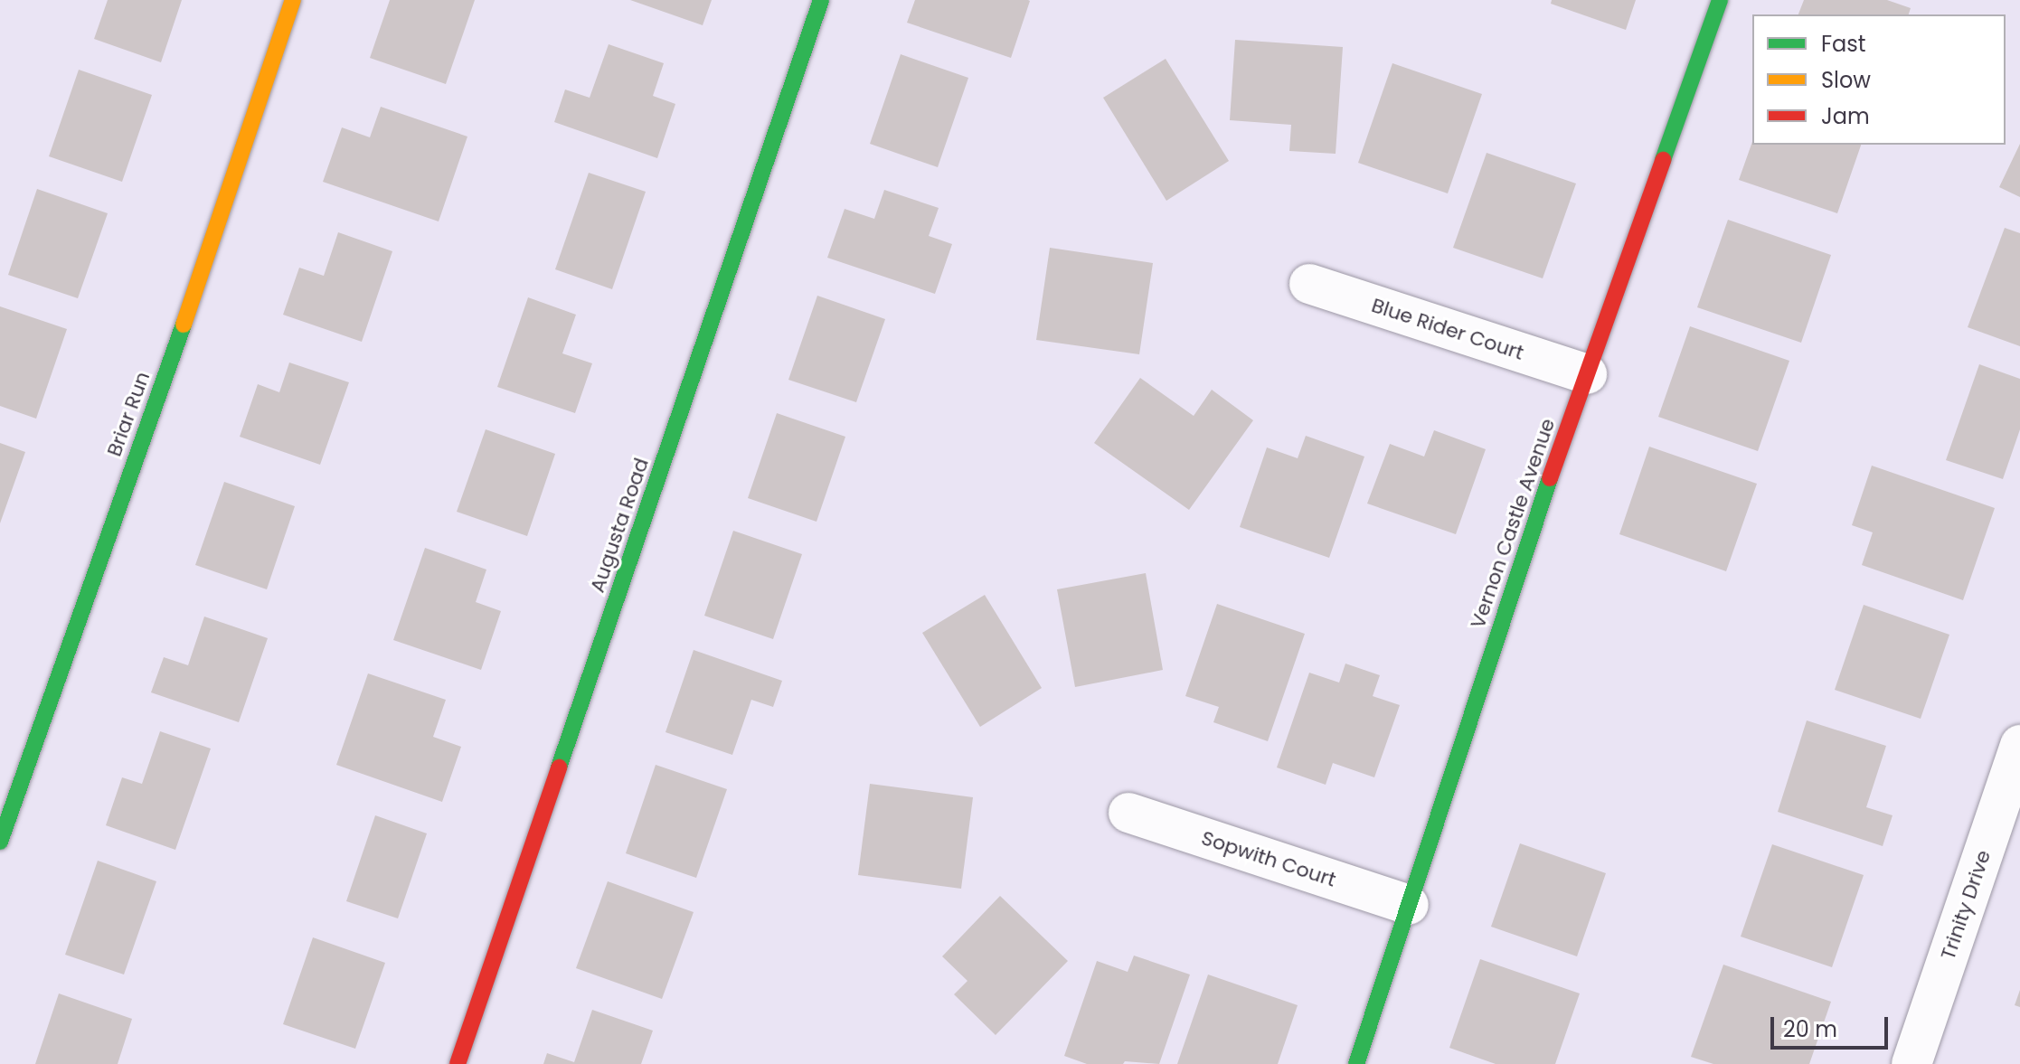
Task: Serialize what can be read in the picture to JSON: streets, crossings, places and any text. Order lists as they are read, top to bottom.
{
  "streets": {
    "street": [
      "Blue Rider Court",
      "Briar Run",
      "Vernon Castle Avenue",
      "Augusta Road",
      "Sopwith Court",
      "Trinity Drive"
    ]
  },
  "crossings": [
    ["Blue Rider Court", "Vernon Castle Avenue"],
    ["Vernon Castle Avenue", "Sopwith Court"]
  ],
  "legend": ["Fast", "Slow", "Jam"],
  "scale_bar": "20 m"
}
